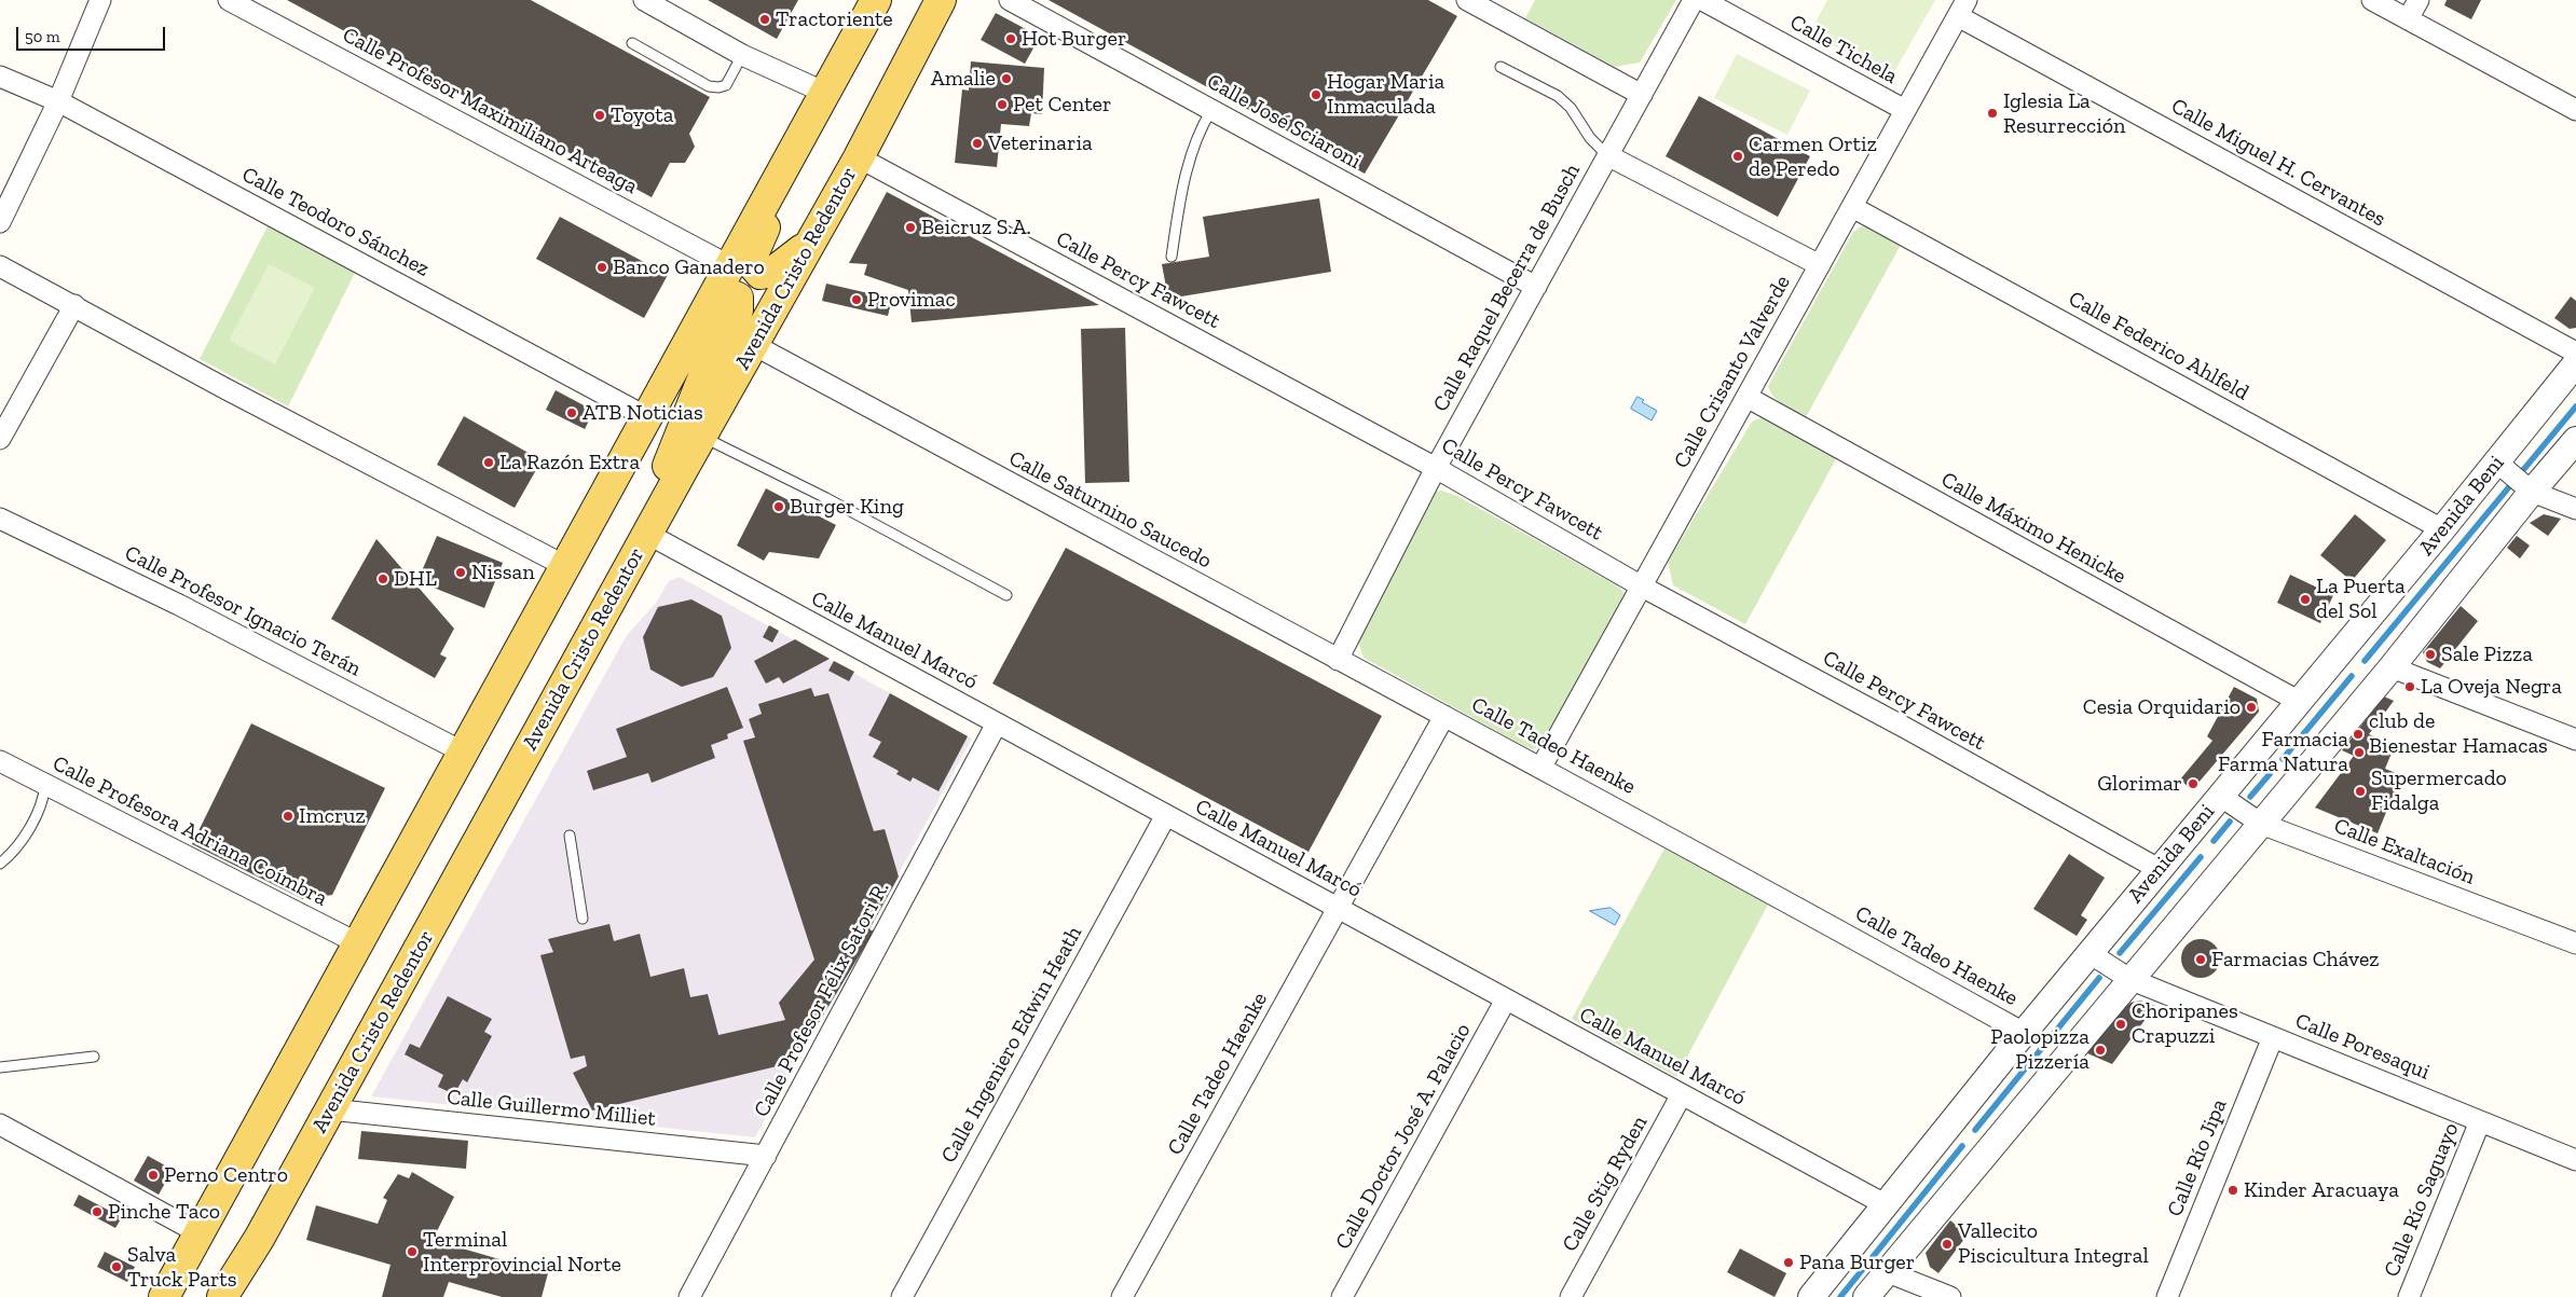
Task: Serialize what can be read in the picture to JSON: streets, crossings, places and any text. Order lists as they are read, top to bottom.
{
  "streets": {
    "main road": ["Avenida Cristo Redentor"],
    "street": [
      "Calle Tichela",
      "Calle Profesor Maximiliano Arteaga",
      "Calle José Sciaroni",
      "Calle Miguel H. Cervantes",
      "Calle Teodoro Sánchez",
      "Calle Percy Fawcett",
      "Calle Raquel Becerra de Busch",
      "Calle Federico Ahlfeld",
      "Calle Crisanto Valverde",
      "Avenida Beni",
      "Calle Saturnino Saucedo",
      "Calle Máximo Henicke",
      "Calle Profesor Ignacio Terán",
      "Calle Manuel Marcó",
      "Calle Tadeo Haenke",
      "Calle Profesora Adriana Coímbra",
      "Calle Exaltación",
      "Calle Profesor Félix Satori R.",
      "Calle Ingeniero Edwin Heath",
      "Calle Poresaqui",
      "Calle Guillermo Milliet",
      "Calle Doctor José A. Palacio",
      "Calle Río Jipa",
      "Calle Stig Ryden",
      "Calle Río Saguayo"
    ]
  },
  "crossings": [
    ["Calle Tichela", "Calle Crisanto Valverde"],
    ["Calle José Sciaroni", "Calle Raquel Becerra de Busch"],
    ["Calle Miguel H. Cervantes", "Calle Crisanto Valverde"],
    ["Avenida Cristo Redentor", "Calle Percy Fawcett"],
    ["Avenida Cristo Redentor", "Calle Saturnino Saucedo"],
    ["Avenida Cristo Redentor", "Calle Manuel Marcó"],
    ["Avenida Cristo Redentor", "Calle Guillermo Milliet"],
    ["Calle Percy Fawcett", "Calle Raquel Becerra de Busch"],
    ["Calle Percy Fawcett", "Calle Crisanto Valverde"],
    ["Calle Percy Fawcett", "Avenida Beni"],
    ["Calle Raquel Becerra de Busch", "Calle Saturnino Saucedo"],
    ["Calle Federico Ahlfeld", "Calle Crisanto Valverde"],
    ["Calle Federico Ahlfeld", "Avenida Beni"],
    ["Calle Crisanto Valverde", "Calle Máximo Henicke"],
    ["Calle Crisanto Valverde", "Calle Tadeo Haenke"],
    ["Avenida Beni", "Calle Máximo Henicke"],
    ["Avenida Beni", "Calle Manuel Marcó"],
    ["Avenida Beni", "Calle Tadeo Haenke"],
    ["Avenida Beni", "Calle Exaltación"],
    ["Avenida Beni", "Calle Poresaqui"],
    ["Calle Saturnino Saucedo", "Calle Tadeo Haenke"],
    ["Calle Manuel Marcó", "Calle Tadeo Haenke"],
    ["Calle Manuel Marcó", "Calle Profesor Félix Satori R."],
    ["Calle Manuel Marcó", "Calle Ingeniero Edwin Heath"],
    ["Calle Manuel Marcó", "Calle Doctor José A. Palacio"],
    ["Calle Manuel Marcó", "Calle Stig Ryden"],
    ["Calle Profesor Félix Satori R.", "Calle Guillermo Milliet"],
    ["Calle Poresaqui", "Calle Río Jipa"],
    ["Calle Poresaqui", "Calle Río Saguayo"]
  ],
  "places": [
    "Tractoriente",
    "Hot Burger",
    "Amalie",
    "Hogar Maria Inmaculada",
    "Pet Center",
    "Iglesia La Resurrección",
    "Toyota",
    "Veterinaria",
    "Carmen Ortiz de Peredo",
    "Beicruz S.A.",
    "Banco Ganadero",
    "Provimac",
    "ATB Noticias",
    "La Razón Extra",
    "Burger King",
    "Nissan",
    "DHL",
    "La Puerta del Sol",
    "Sale Pizza",
    "La Oveja Negra",
    "Cesia Orquidario",
    "club de Bienestar Hamacas",
    "Farmacia Farma Natura",
    "Glorimar",
    "Supermercado Fidalga",
    "Imcruz",
    "Farmacias Chávez",
    "Choripanes Crapuzzi",
    "Paolopizza Pizzería",
    "Perno Centro",
    "Kinder Aracuaya",
    "Pinche Taco",
    "Vallecito Piscicultura Integral",
    "Terminal Interprovincial Norte",
    "Pana Burger",
    "Salva Truck Parts"
  ],
  "scale_bar": "50 m"
}
